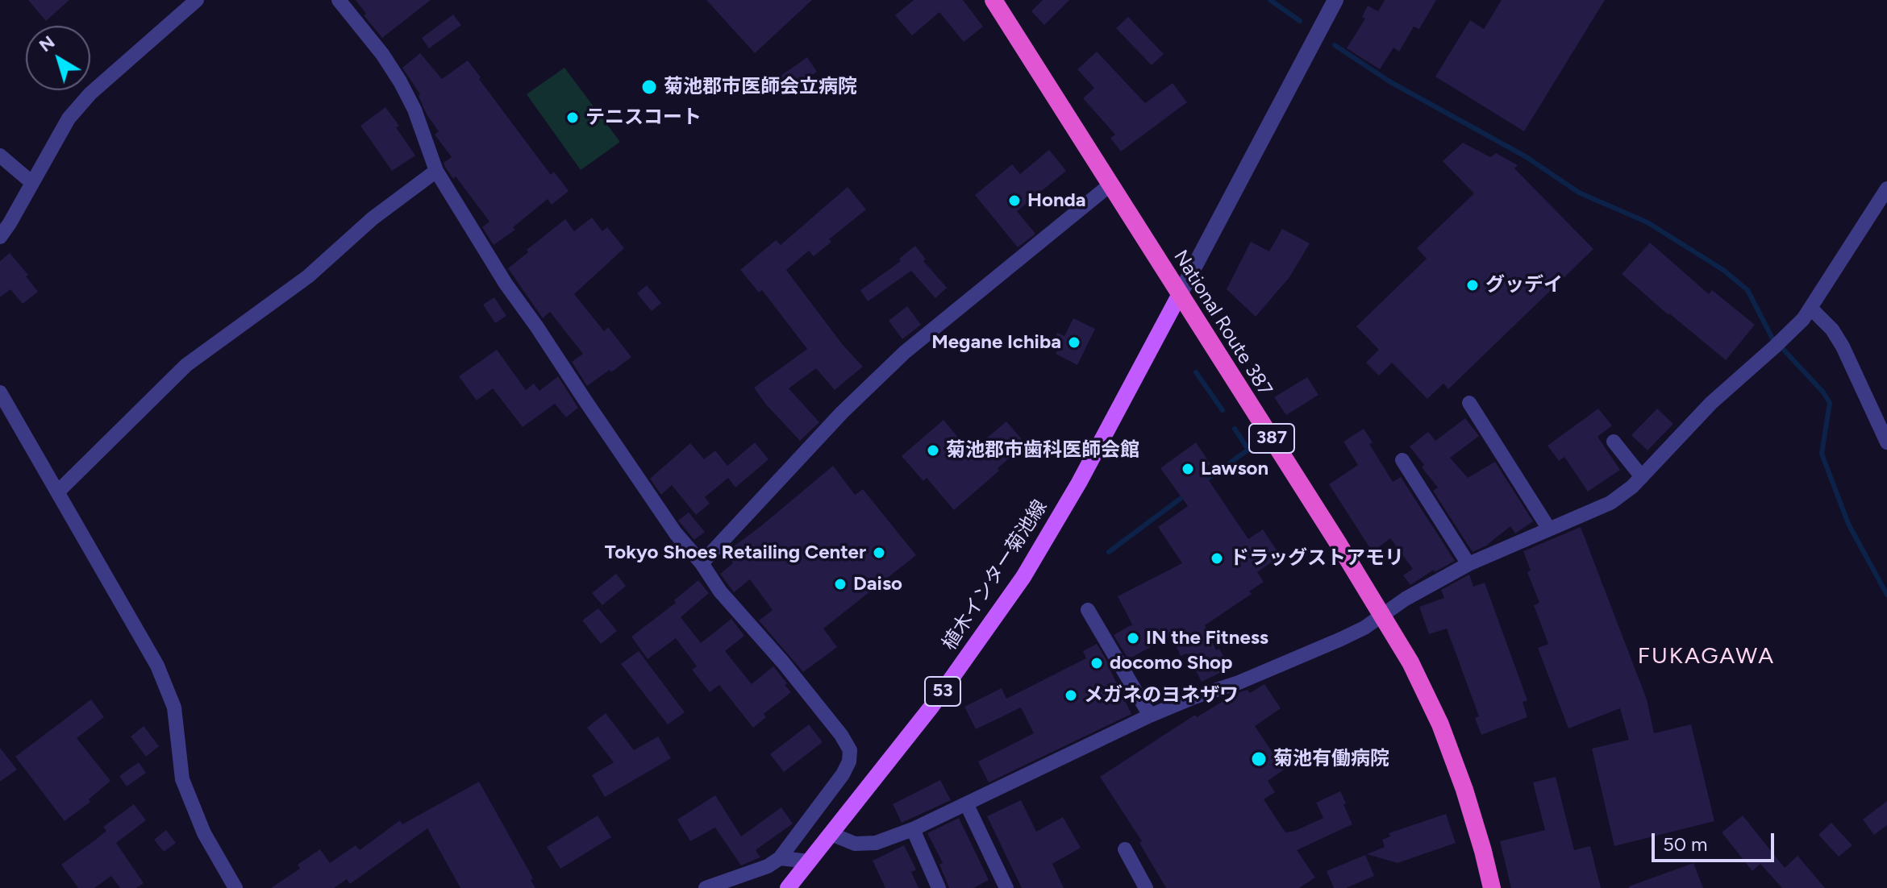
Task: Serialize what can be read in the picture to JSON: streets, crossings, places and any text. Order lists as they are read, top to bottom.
{
  "streets": {
    "highway": ["National Route 387", "387"],
    "main road": ["植木インター菊池線", "53"]
  },
  "crossings": [
    ["National Route 387", "植木インター菊池線"]
  ],
  "districts": ["FUKAGAWA"],
  "places": [
    "菊池郡市医師会立病院",
    "テニスコート",
    "Honda",
    "グッデイ",
    "Megane Ichiba",
    "菊池郡市歯科医師会館",
    "Lawson",
    "Tokyo Shoes Retailing Center",
    "ドラッグストアモリ",
    "Daiso",
    "IN the Fitness",
    "docomo Shop",
    "メガネのヨネザワ",
    "菊池有働病院"
  ],
  "scale_bar": "50 m",
  "north": "top left"
}
